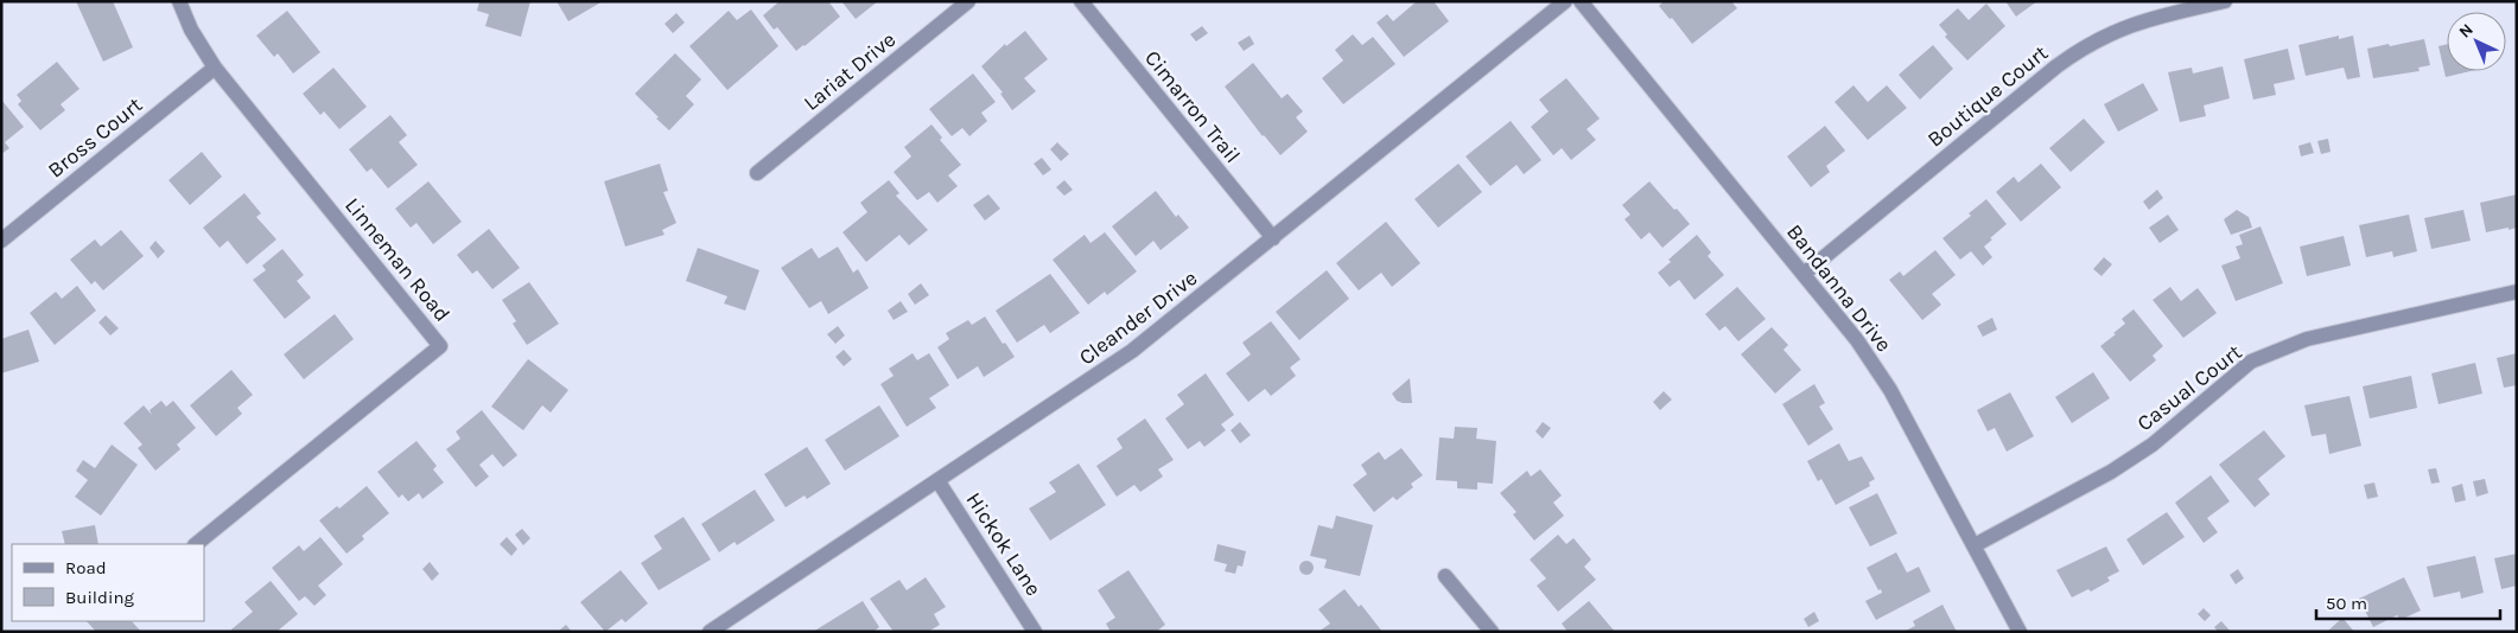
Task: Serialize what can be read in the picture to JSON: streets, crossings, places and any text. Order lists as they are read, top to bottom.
{
  "streets": {
    "street": [
      "Lariat Drive",
      "Boutique Court",
      "Cimarron Trail",
      "Bross Court",
      "Linneman Road",
      "Bandanna Drive",
      "Cleander Drive",
      "Casual Court",
      "Hickok Lane"
    ]
  },
  "crossings": [
    ["Boutique Court", "Bandanna Drive"],
    ["Cimarron Trail", "Cleander Drive"],
    ["Bross Court", "Linneman Road"],
    ["Bandanna Drive", "Casual Court"],
    ["Cleander Drive", "Hickok Lane"]
  ],
  "legend": ["Road", "Building"],
  "scale_bar": "50 m",
  "north": "top left"
}
